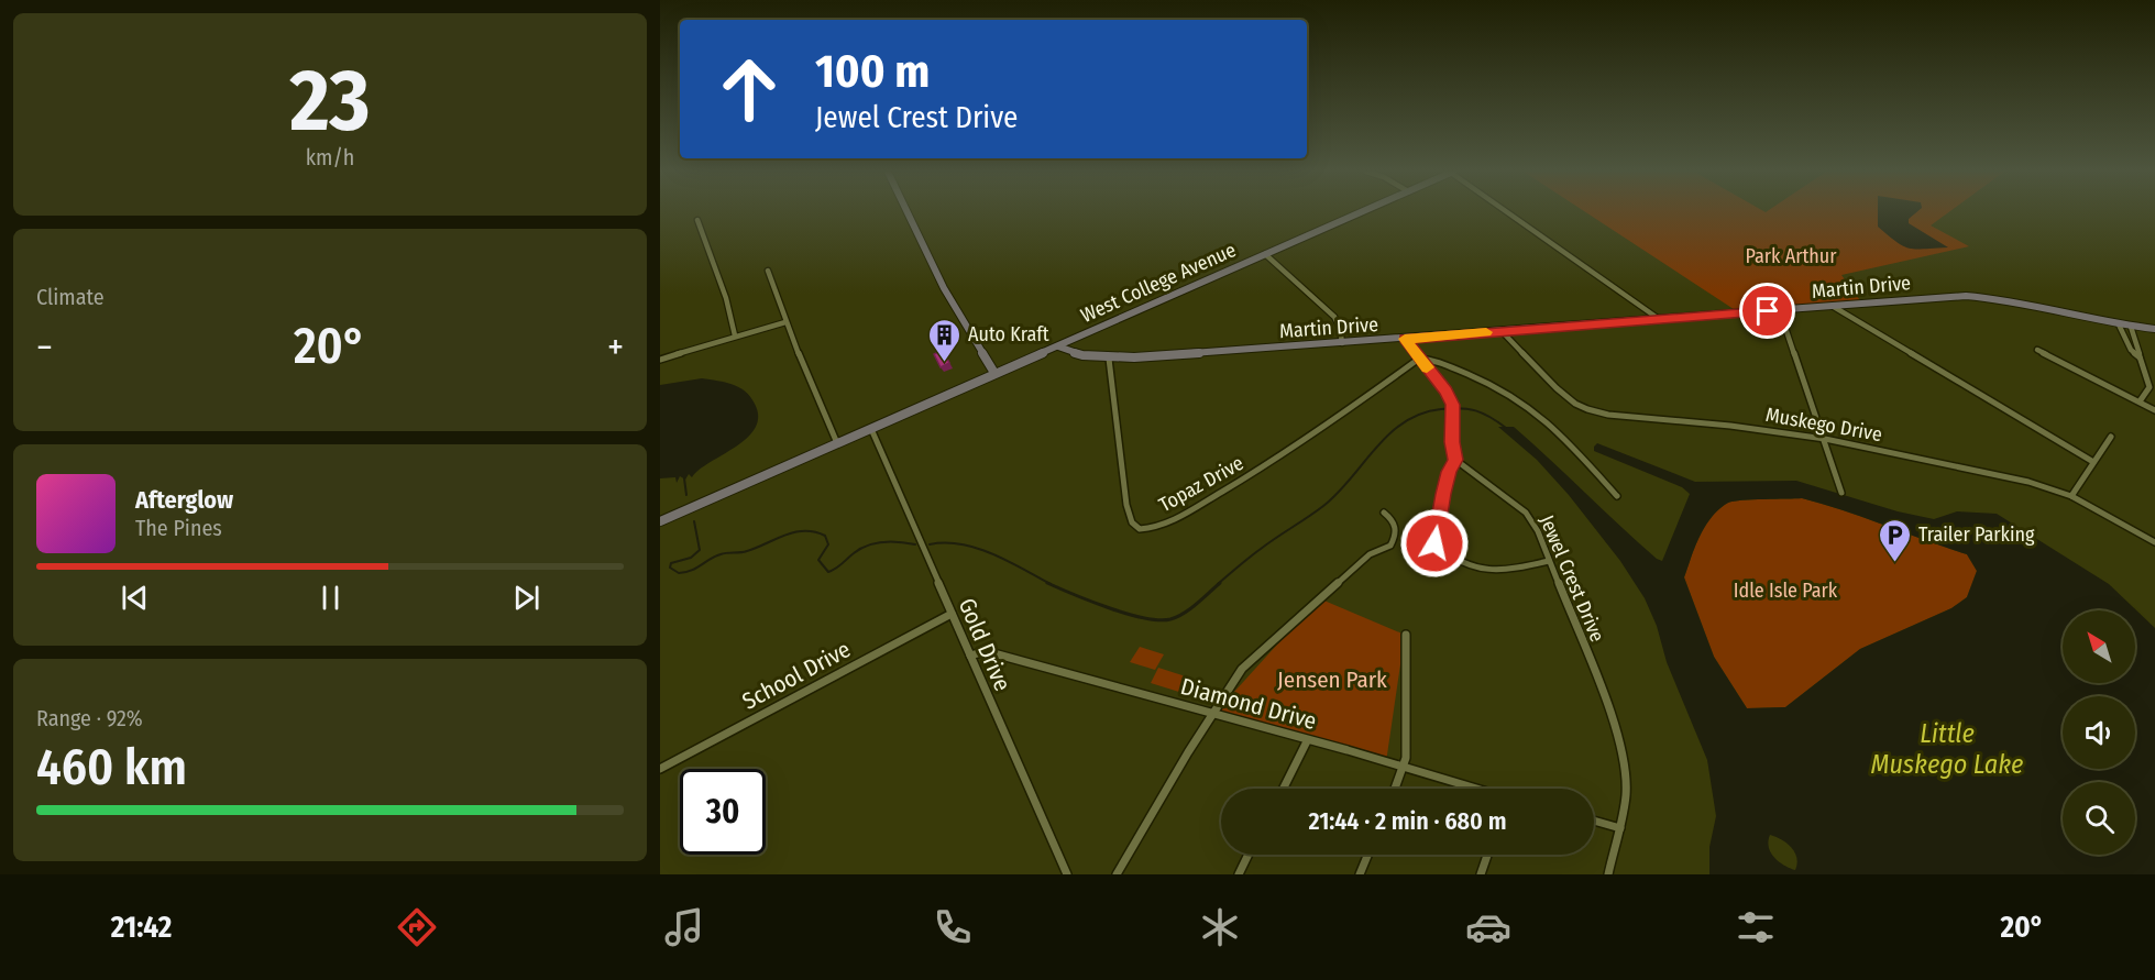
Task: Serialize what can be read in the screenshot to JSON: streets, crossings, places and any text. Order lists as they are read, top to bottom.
{
  "streets": {
    "street": [
      "West College Avenue",
      "Martin Drive",
      "Muskego Drive",
      "Topaz Drive",
      "Jewel Crest Drive",
      "Gold Drive",
      "School Drive",
      "Diamond Drive"
    ]
  },
  "crossings": [
    ["West College Avenue", "Martin Drive"],
    ["West College Avenue", "Gold Drive"],
    ["Martin Drive", "Muskego Drive"],
    ["Martin Drive", "Topaz Drive"],
    ["Gold Drive", "School Drive"],
    ["Gold Drive", "Diamond Drive"]
  ],
  "water": ["Little Muskego Lake"],
  "parks": ["Park Arthur", "Idle Isle Park", "Jensen Park"],
  "places": {
    "building": ["Auto Kraft"],
    "parking": ["Trailer Parking"]
  },
  "north": "top left",
  "page": {
    "tile": [
      ["23", "km/h"],
      "Climate",
      ["Range · 92%", "460 km"]
    ],
    "turn": ["100 m", "Jewel Crest Drive"],
    "heat": ["−", "20°", "+"],
    "song": ["Afterglow", "The Pines"],
    "limit": "30",
    "trip": "21:44 · 2 min · 680 m",
    "tabs": ["21:42", "20°"]
  }
}
